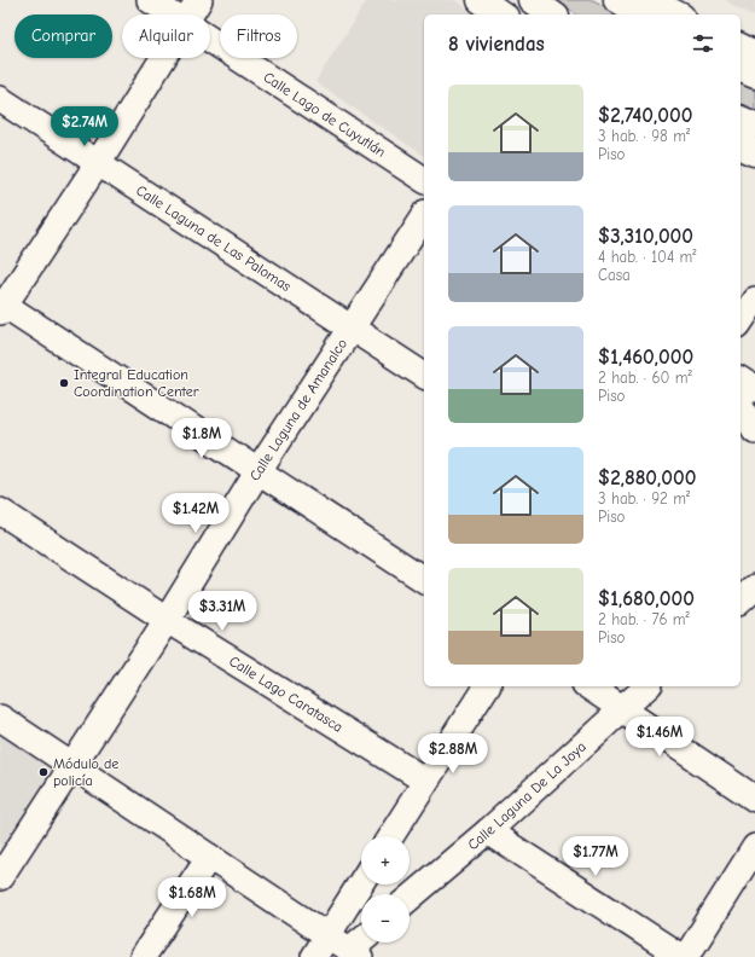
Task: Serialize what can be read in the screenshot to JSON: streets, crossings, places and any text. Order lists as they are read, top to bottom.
{
  "streets": {
    "street": [
      "Calle Lago de Cuyutlán",
      "Calle Laguna de Las Palomas",
      "Calle Laguna de Amanalco",
      "Calle Lago Caratasca",
      "Calle Laguna De La Joya"
    ]
  },
  "crossings": [
    ["Calle Laguna de Las Palomas", "Calle Laguna de Amanalco"],
    ["Calle Laguna de Amanalco", "Calle Lago Caratasca"]
  ],
  "places": ["Integral Education Coordination Center", "Módulo de policía"],
  "page": {
    "chip": ["Comprar", "Alquilar", "Filtros"],
    "heading": "8 viviendas",
    "list": [
      {
        "name": "$2,740,000",
        "note": "3 hab. · 98 m² · Piso"
      },
      {
        "name": "$3,310,000",
        "note": "4 hab. · 104 m² · Casa"
      },
      {
        "name": "$1,460,000",
        "note": "2 hab. · 60 m² · Piso"
      },
      {
        "name": "$2,880,000",
        "note": "3 hab. · 92 m² · Piso"
      },
      {
        "name": "$1,680,000",
        "note": "2 hab. · 76 m² · Piso"
      }
    ],
    "price": [
      "$2.74M",
      "$1.8M",
      "$1.42M",
      "$3.31M",
      "$1.46M",
      "$2.88M",
      "$1.77M",
      "$1.68M"
    ],
    "map_buttons": ["+", "−"]
  }
}
